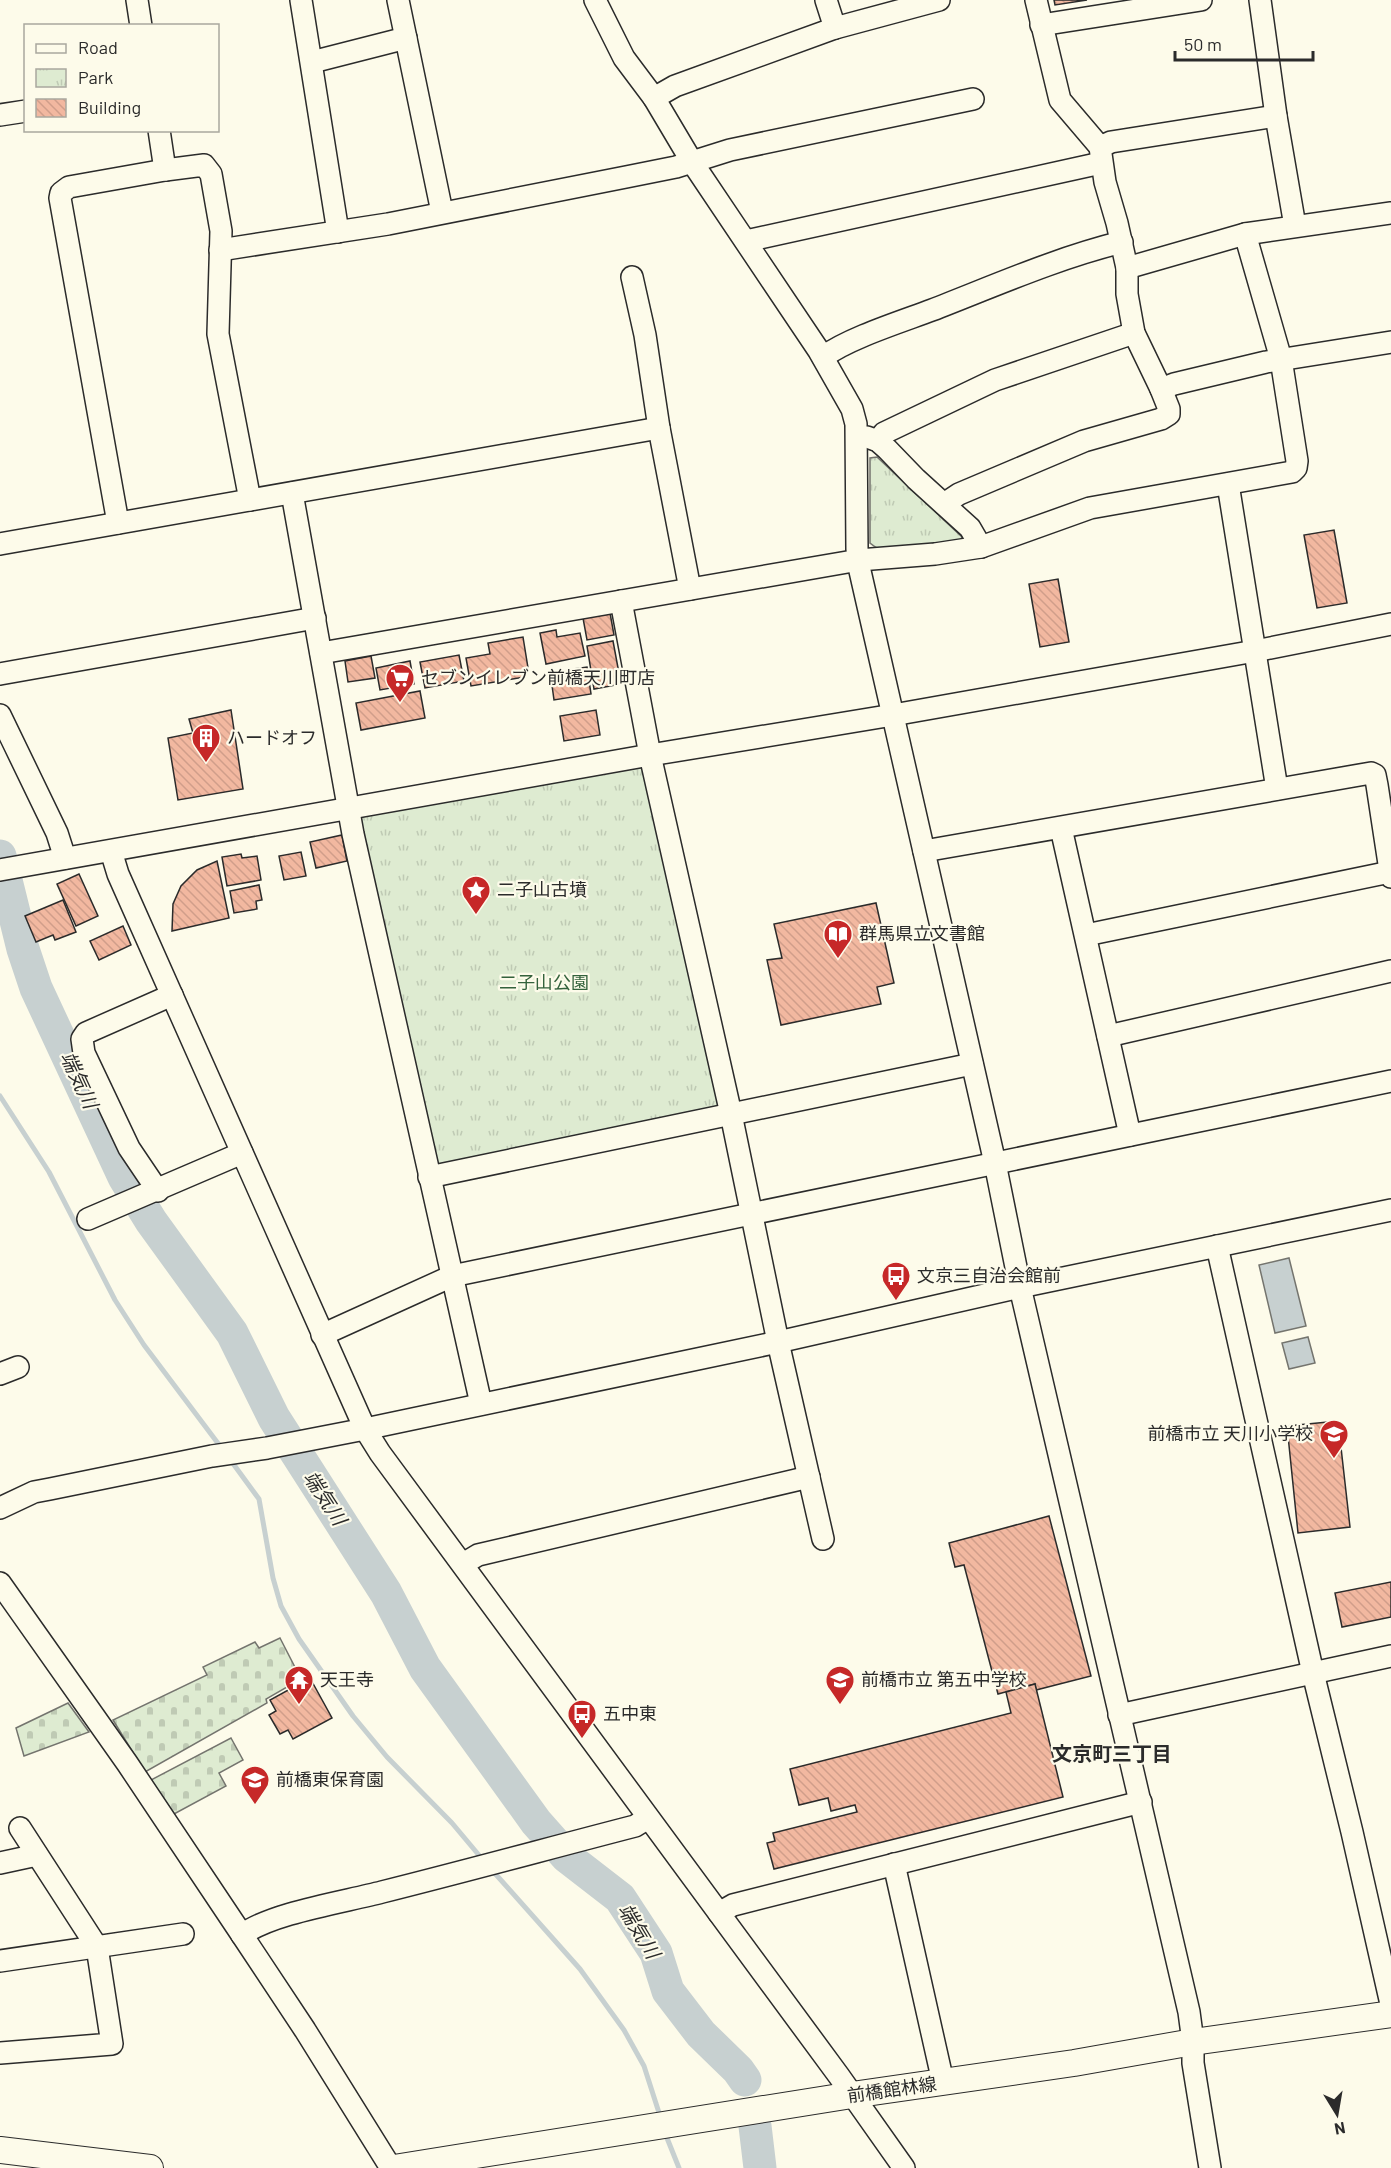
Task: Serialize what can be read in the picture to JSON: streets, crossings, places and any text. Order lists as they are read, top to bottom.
{
  "streets": {
    "main road": ["前橋館林線"]
  },
  "districts": ["文京町三丁目"],
  "water": ["端気川"],
  "parks": ["二子山公園"],
  "places": {
    "supermarket": ["セブンイレブン前橋天川町店"],
    "building": ["ハードオフ"],
    "place": ["二子山古墳"],
    "library": ["群馬県立文書館"],
    "bus stop": ["文京三自治会館前", "五中東"],
    "school or university": ["前橋市立 天川小学校", "前橋市立 第五中学校", "前橋東保育園"],
    "temple": ["天王寺"]
  },
  "legend": ["Road", "Park", "Building"],
  "scale_bar": "50 m",
  "north": "bottom"
}
